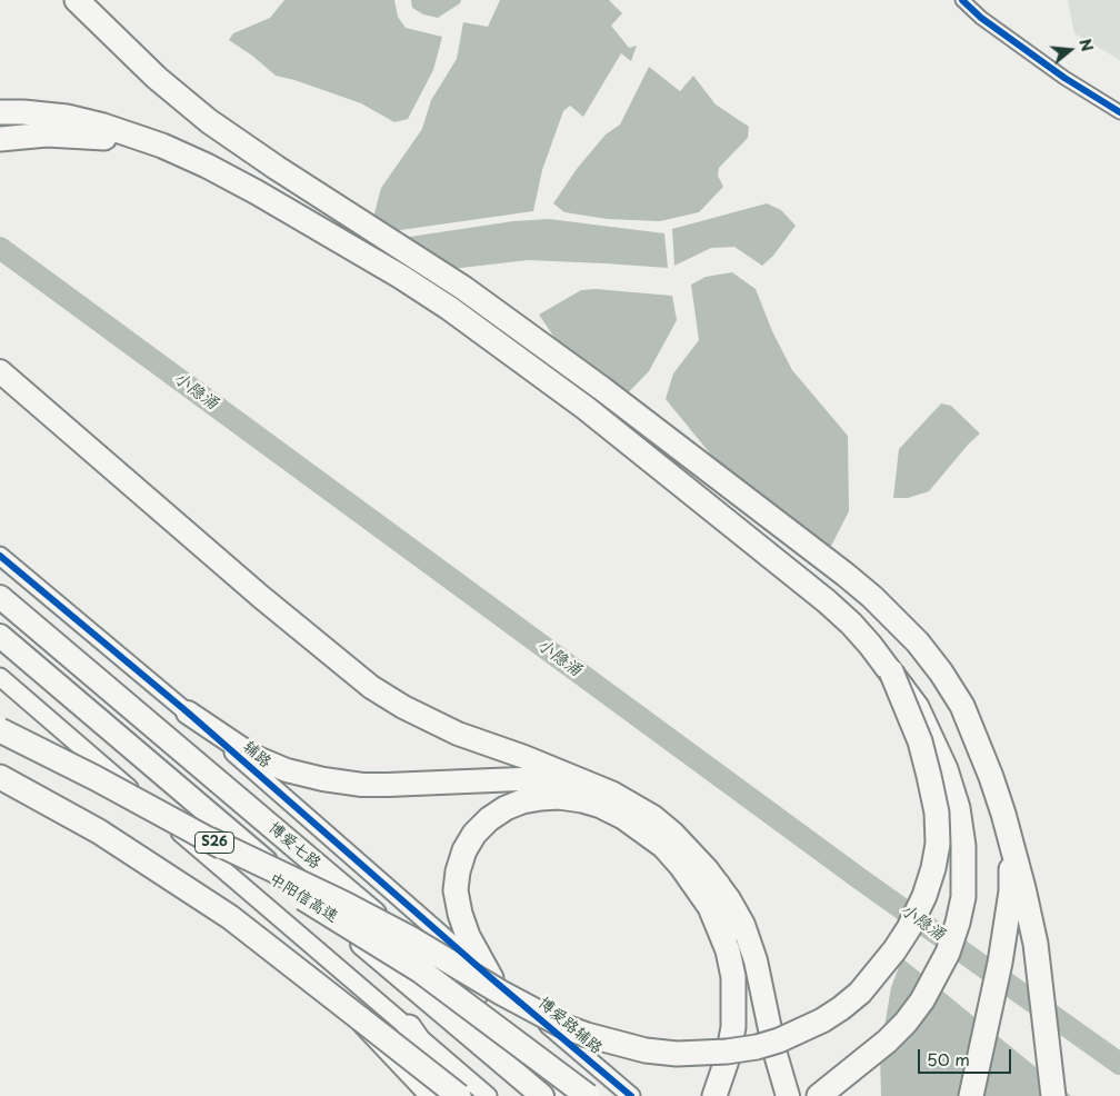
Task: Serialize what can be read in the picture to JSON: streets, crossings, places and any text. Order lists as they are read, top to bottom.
{
  "streets": {
    "highway": ["S26", "博爱七路", "中阳信高速"],
    "street": ["辅路", "博爱路辅路"]
  },
  "crossings": [
    ["辅路", "博爱路辅路"],
    ["博爱七路", "中阳信高速"]
  ],
  "water": ["小隐涌"],
  "scale_bar": "50 m",
  "north": "right"
}
